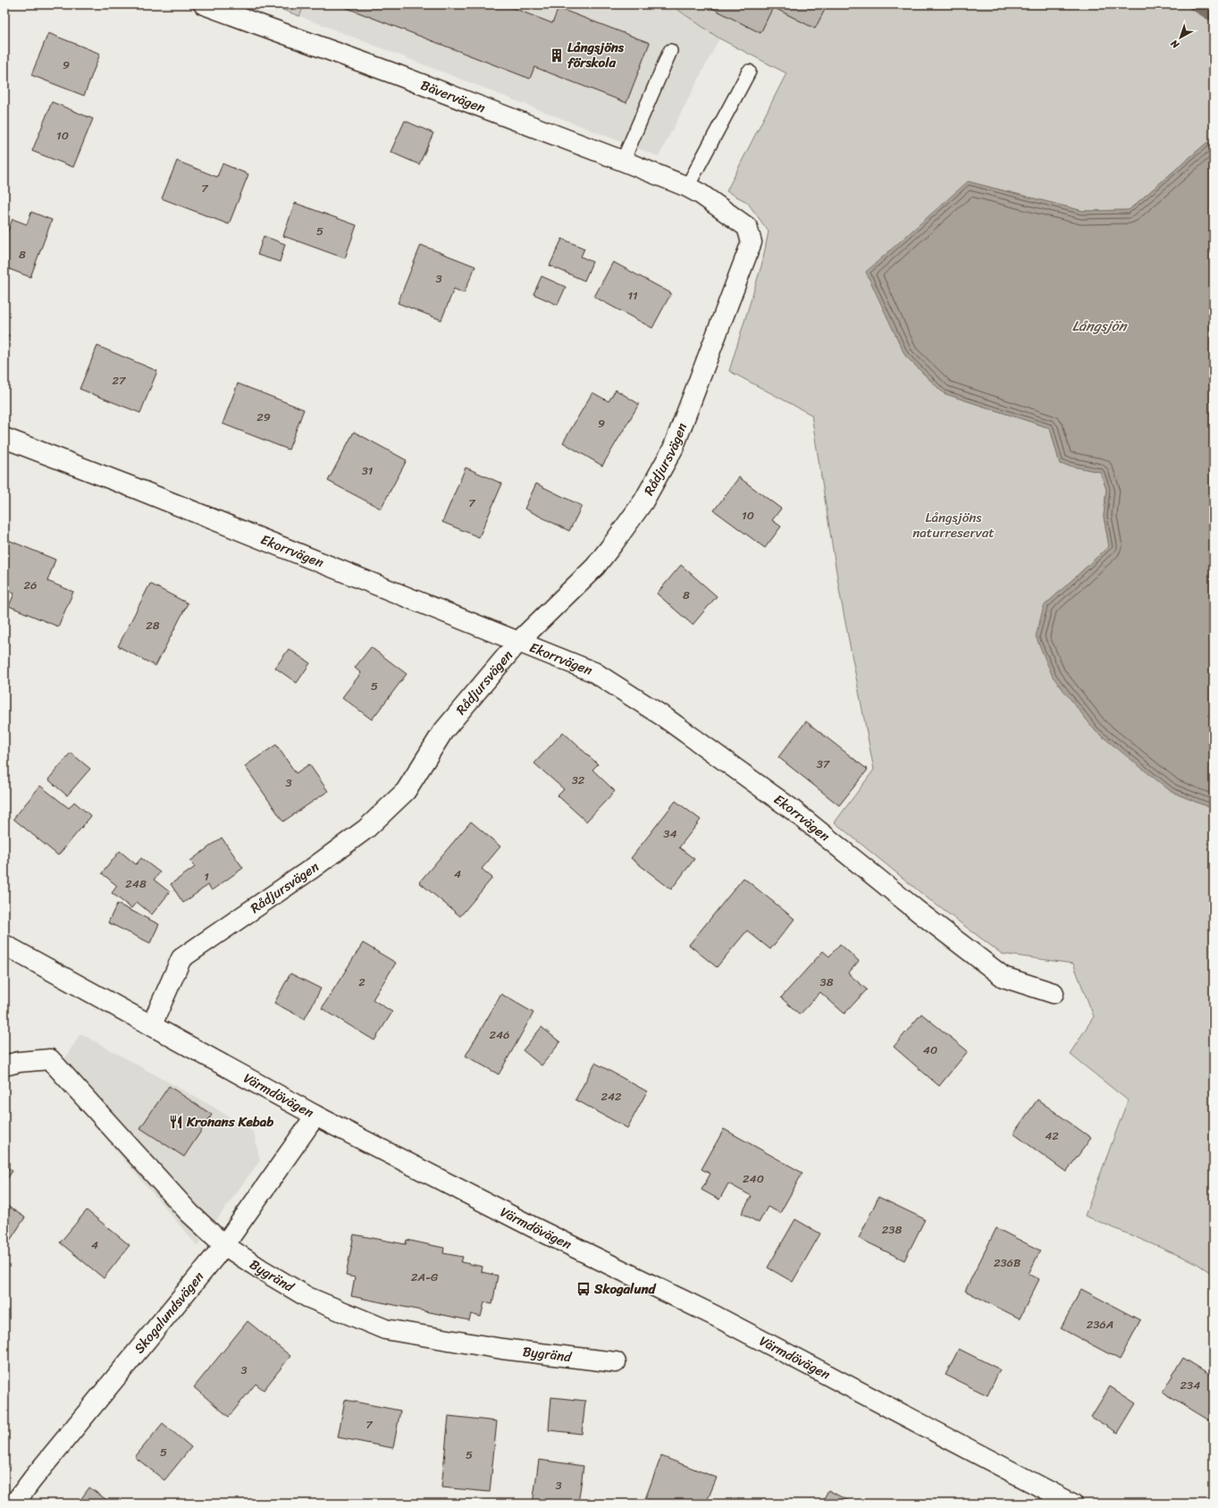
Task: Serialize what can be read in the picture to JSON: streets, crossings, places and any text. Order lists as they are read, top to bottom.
{
  "streets": {
    "street": [
      "Bävervägen",
      "Rådjursvägen",
      "Ekorrvägen",
      "Värmdövägen",
      "Bygränd",
      "Skogalundsvägen"
    ]
  },
  "crossings": [
    ["Bävervägen", "Rådjursvägen"],
    ["Rådjursvägen", "Ekorrvägen"],
    ["Rådjursvägen", "Värmdövägen"],
    ["Värmdövägen", "Skogalundsvägen"],
    ["Bygränd", "Skogalundsvägen"]
  ],
  "water": ["Långsjön"],
  "parks": ["Långsjöns naturreservat"],
  "places": {
    "building": ["Långsjöns förskola"],
    "restaurant": ["Kronans Kebab"],
    "bus stop": ["Skogalund"]
  },
  "house_numbers": [
    "9",
    "10",
    "7",
    "5",
    "8",
    "3",
    "11",
    "27",
    "29",
    "9",
    "31",
    "7",
    "10",
    "26",
    "8",
    "28",
    "5",
    "37",
    "32",
    "3",
    "34",
    "4",
    "1",
    "248",
    "2",
    "38",
    "246",
    "40",
    "242",
    "42",
    "240",
    "238",
    "4",
    "236B",
    "2A-G",
    "236A",
    "3",
    "234",
    "7",
    "5",
    "5",
    "3"
  ],
  "north": "bottom left"
}
